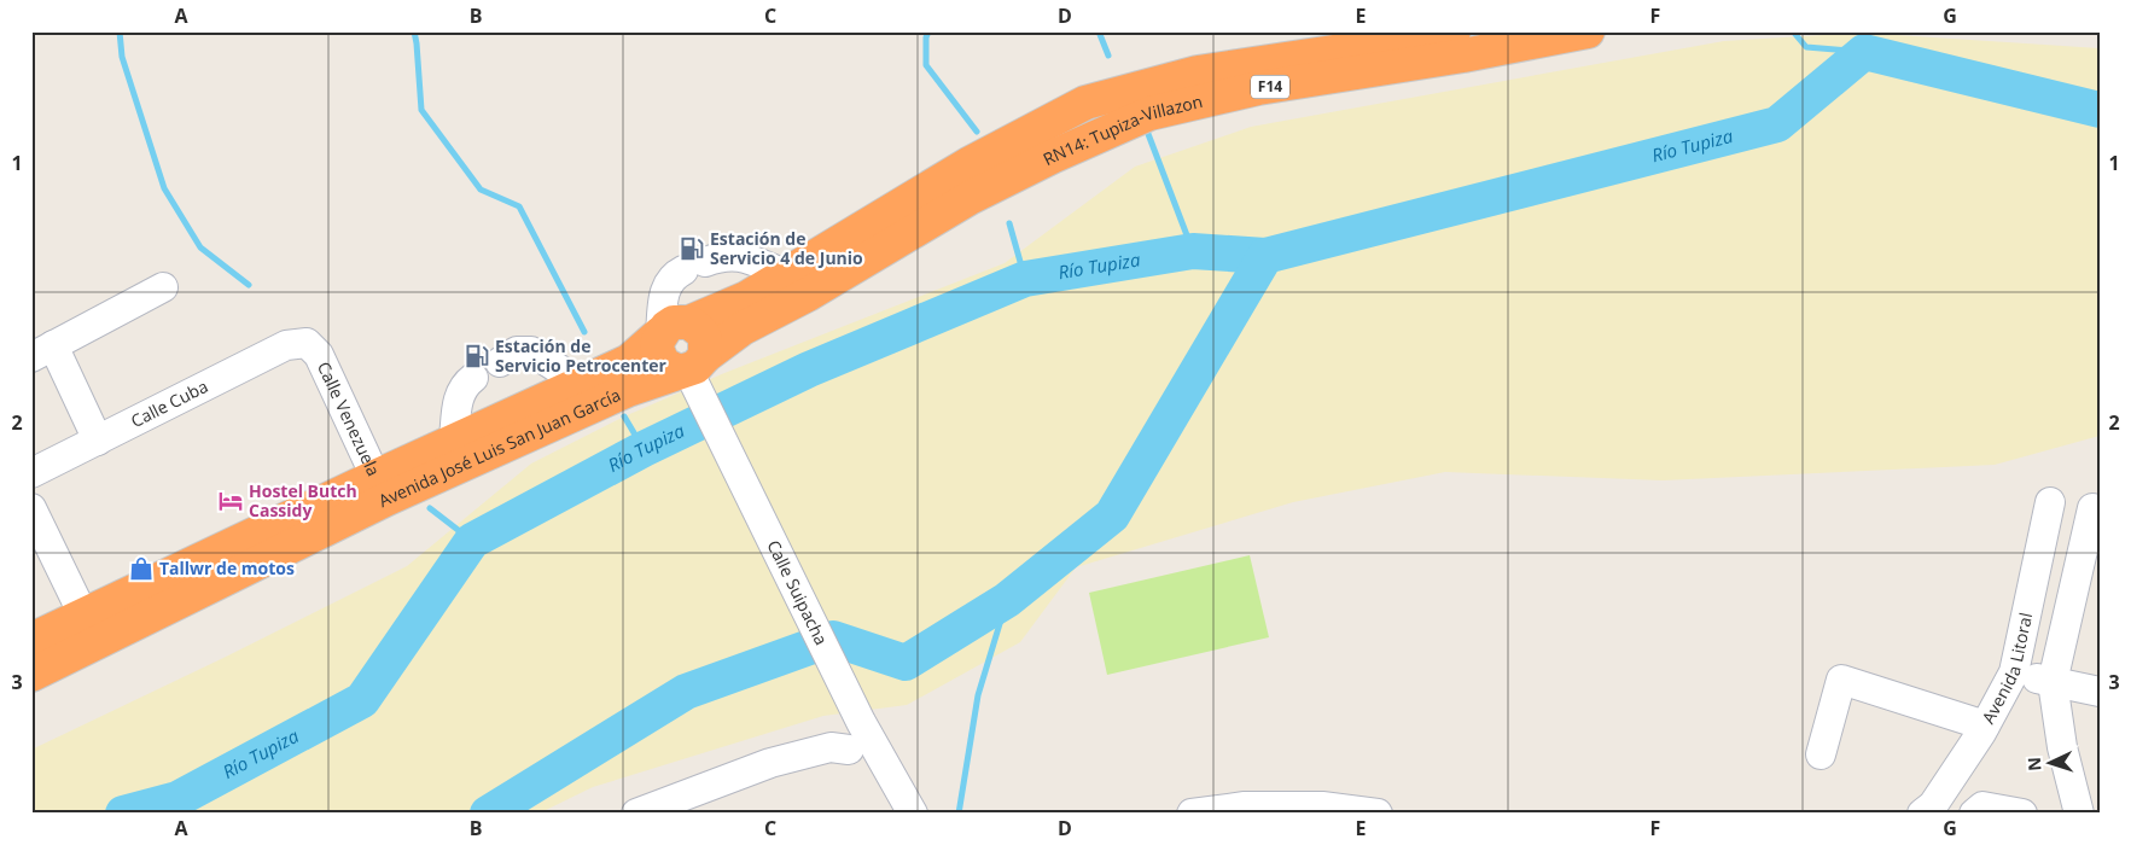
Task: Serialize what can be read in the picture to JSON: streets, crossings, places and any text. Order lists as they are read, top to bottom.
{
  "streets": {
    "highway": ["F14", "RN14: Tupiza-Villazon", "Avenida José Luis San Juan García"],
    "street": [
      "Calle Cuba",
      "Calle Venezuela",
      "Calle Suipacha",
      "Avenida Litoral"
    ]
  },
  "crossings": [
    ["RN14: Tupiza-Villazon", "Avenida José Luis San Juan García"],
    ["RN14: Tupiza-Villazon", "Calle Suipacha"],
    ["Calle Cuba", "Calle Venezuela"],
    ["Calle Venezuela", "Avenida José Luis San Juan García"],
    ["Avenida José Luis San Juan García", "Calle Suipacha"]
  ],
  "water": ["Río Tupiza"],
  "places": {
    "fuel station": ["Estación de Servicio 4 de Junio", "Estación de Servicio Petrocenter"],
    "hotel": ["Hostel Butch Cassidy"],
    "shop": ["Tallwr de motos"]
  },
  "north": "left",
  "grid": {
    "columns": [
      "A",
      "B",
      "C",
      "D",
      "E",
      "F",
      "G"
    ],
    "rows": ["1", "2", "3"]
  }
}
